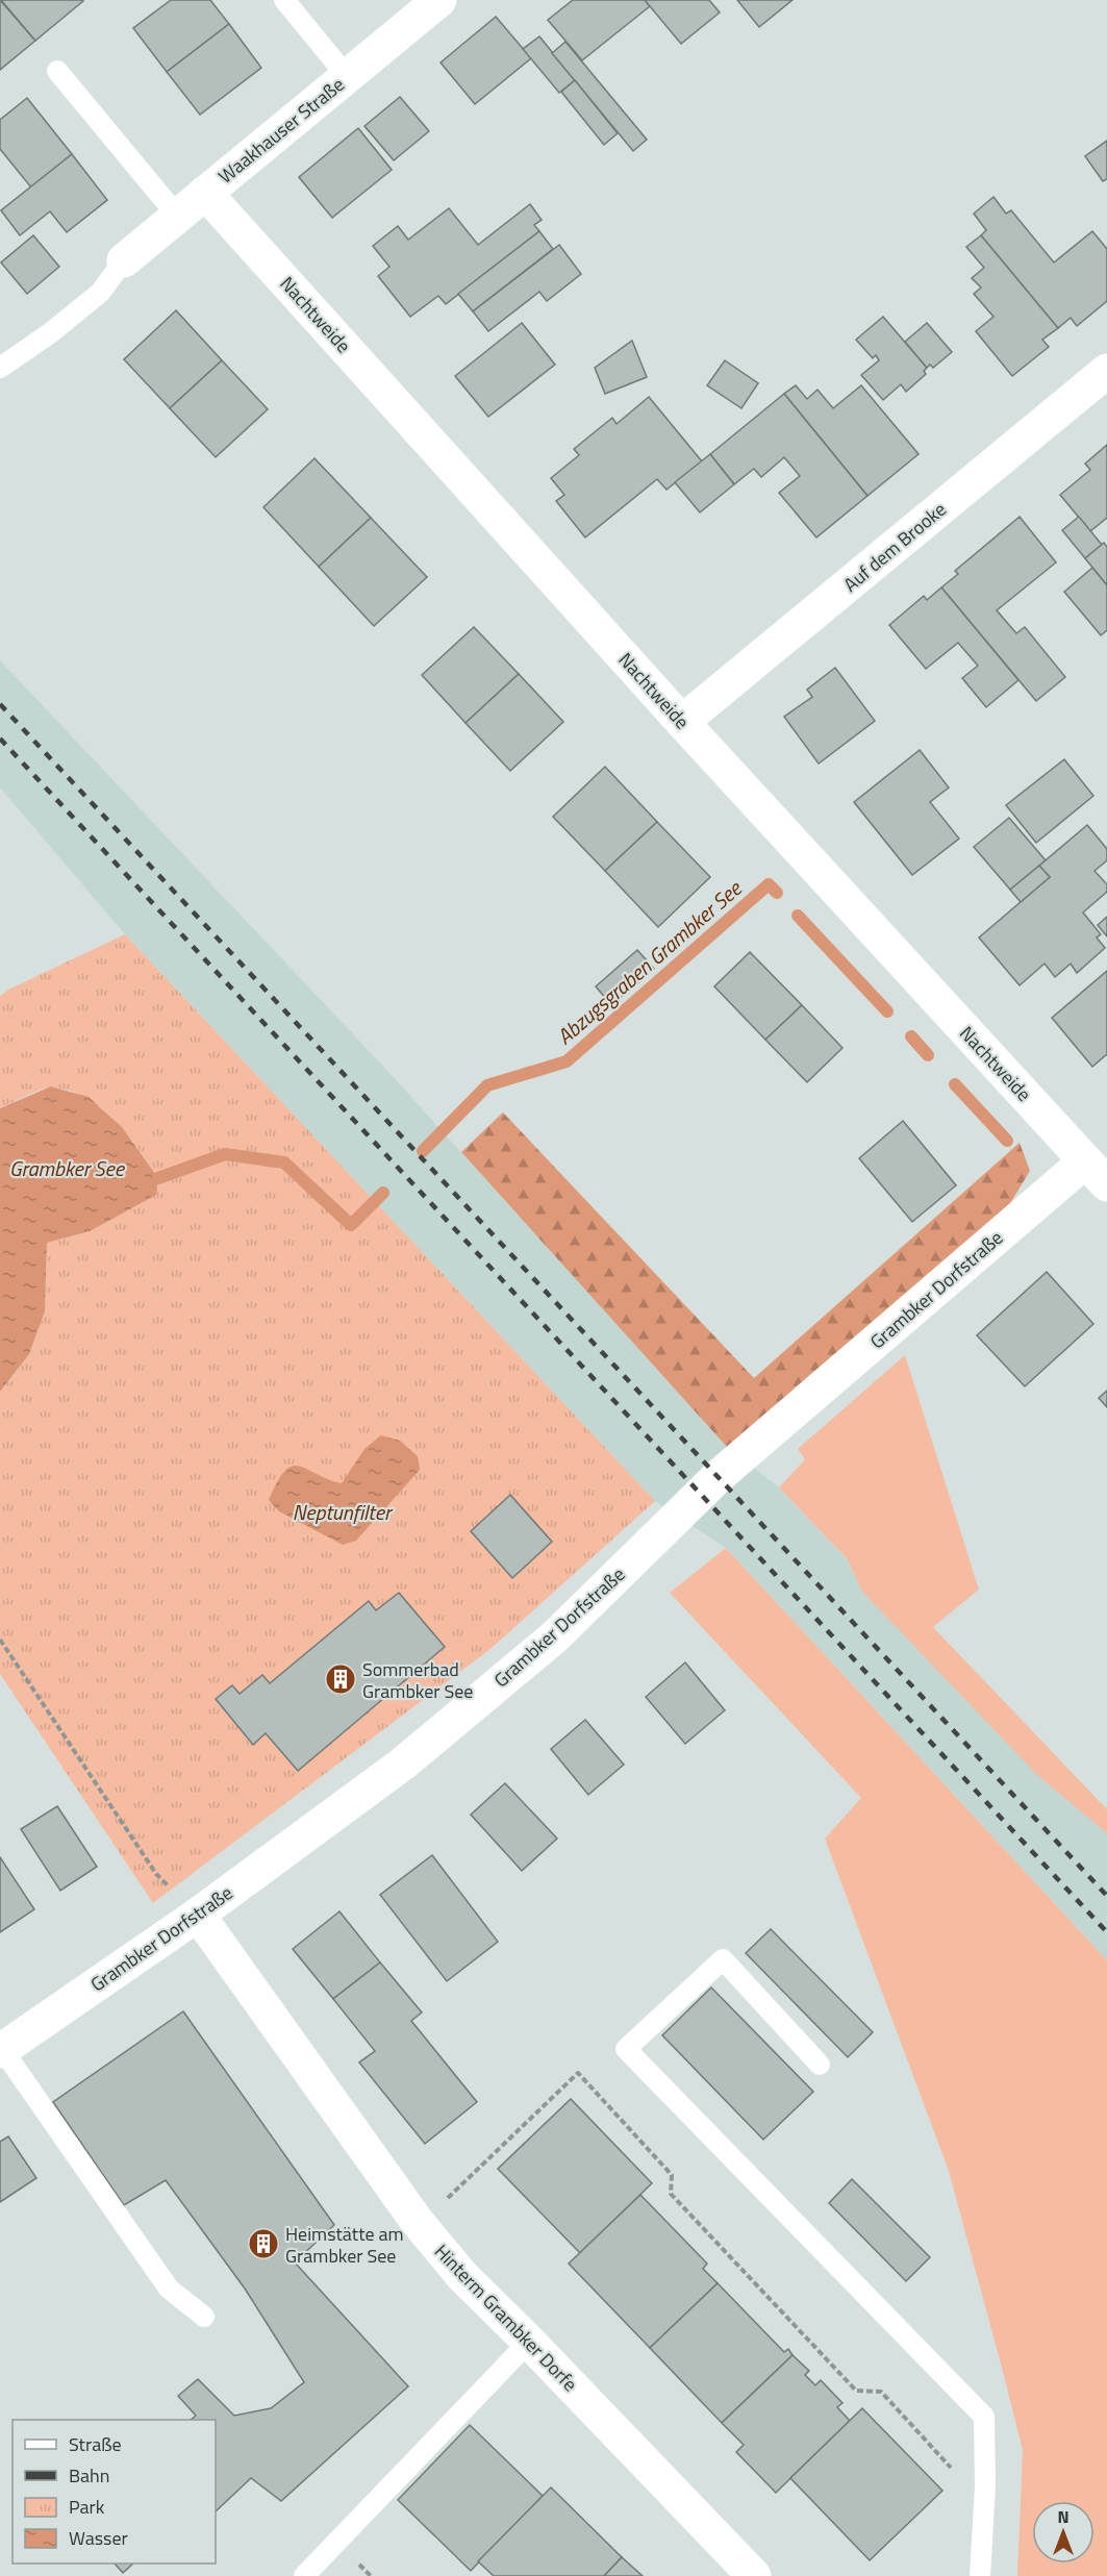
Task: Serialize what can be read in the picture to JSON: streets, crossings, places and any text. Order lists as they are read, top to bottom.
{
  "streets": {
    "street": [
      "Waakhauser Straße",
      "Nachtweide",
      "Auf dem Brooke",
      "Grambker Dorfstraße",
      "Hinterm Grambker Dorfe"
    ]
  },
  "crossings": [
    ["Waakhauser Straße", "Nachtweide"],
    ["Nachtweide", "Auf dem Brooke"],
    ["Nachtweide", "Grambker Dorfstraße"],
    ["Grambker Dorfstraße", "Hinterm Grambker Dorfe"]
  ],
  "water": ["Abzugsgraben Grambker See", "Grambker See", "Neptunfilter"],
  "places": {
    "building": ["Sommerbad Grambker See", "Heimstätte am Grambker See"]
  },
  "legend": [
    "Straße",
    "Bahn",
    "Park",
    "Wasser"
  ],
  "north": "top"
}
